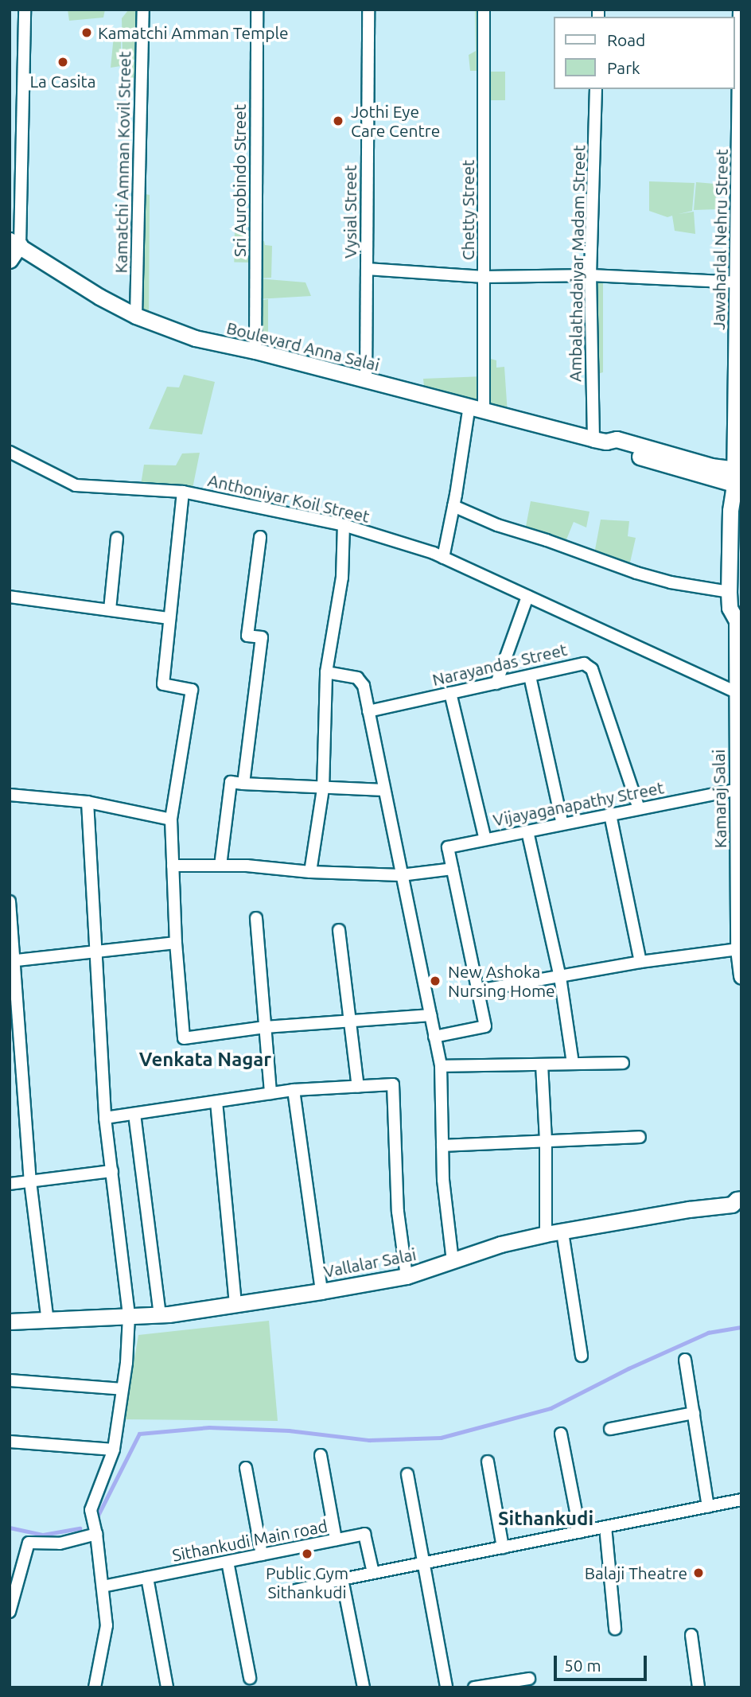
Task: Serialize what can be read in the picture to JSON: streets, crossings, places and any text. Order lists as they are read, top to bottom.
{
  "streets": {
    "main road": [
      "Jawaharlal Nehru Street",
      "Boulevard Anna Salai",
      "Kamaraj Salai",
      "Vallalar Salai"
    ],
    "street": [
      "Kamatchi Amman Kovil Street",
      "Sri Aurobindo Street",
      "Chetty Street",
      "Vysial Street",
      "Ambalathadaiyar Madam Street",
      "Anthoniyar Koil Street",
      "Narayandas Street",
      "Vijayaganapathy Street",
      "Sithankudi Main road"
    ]
  },
  "crossings": [
    ["Kamatchi Amman Kovil Street", "Boulevard Anna Salai"],
    ["Sri Aurobindo Street", "Boulevard Anna Salai"],
    ["Chetty Street", "Boulevard Anna Salai"],
    ["Chetty Street", "Anthoniyar Koil Street"],
    ["Vysial Street", "Boulevard Anna Salai"],
    ["Jawaharlal Nehru Street", "Boulevard Anna Salai"],
    ["Jawaharlal Nehru Street", "Kamaraj Salai"],
    ["Ambalathadaiyar Madam Street", "Boulevard Anna Salai"],
    ["Boulevard Anna Salai", "Kamaraj Salai"],
    ["Anthoniyar Koil Street", "Kamaraj Salai"],
    ["Narayandas Street", "Vijayaganapathy Street"],
    ["Kamaraj Salai", "Vijayaganapathy Street"]
  ],
  "districts": ["Venkata Nagar", "Sithankudi"],
  "places": [
    "Kamatchi Amman Temple",
    "La Casita",
    "Jothi Eye Care Centre",
    "New Ashoka Nursing Home",
    "Public Gym Sithankudi",
    "Balaji Theatre"
  ],
  "legend": ["Road", "Park"],
  "scale_bar": "50 m"
}
